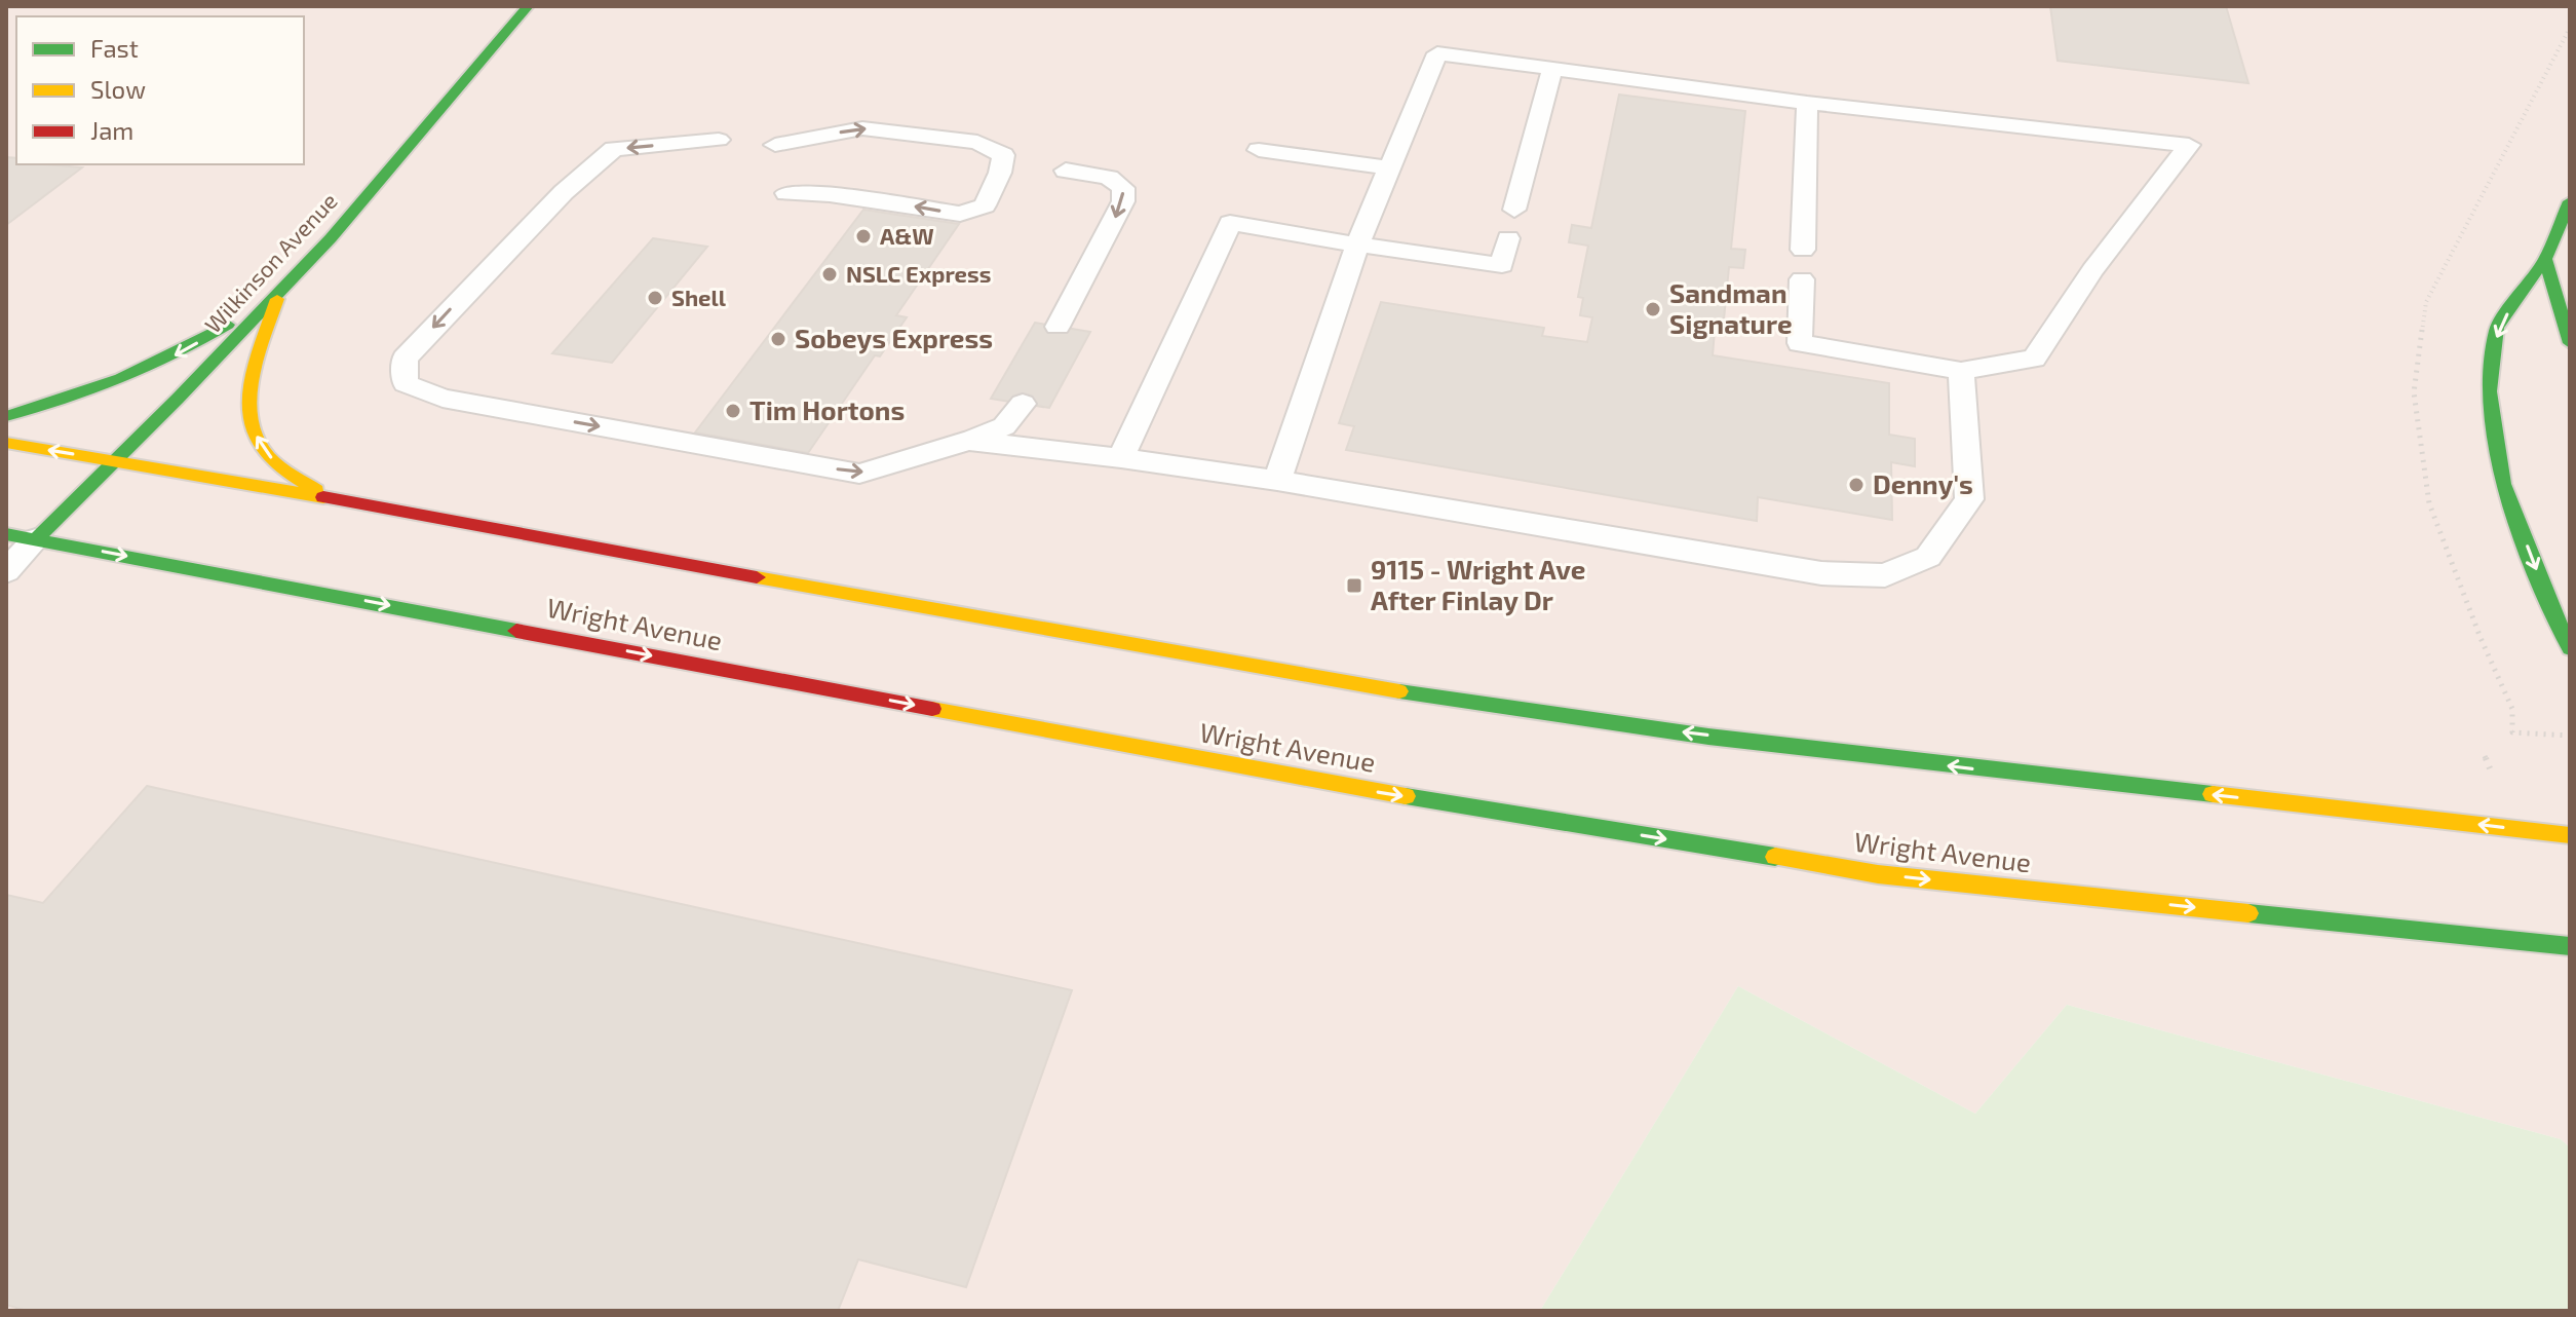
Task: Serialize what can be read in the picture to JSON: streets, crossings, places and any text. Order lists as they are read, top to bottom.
{
  "streets": {
    "main road": ["Wilkinson Avenue", "Wright Avenue"]
  },
  "crossings": [
    ["Wilkinson Avenue", "Wright Avenue"]
  ],
  "places": {
    "other": [
      "A&W",
      "NSLC Express",
      "Shell",
      "Sandman Signature",
      "Sobeys Express",
      "Tim Hortons",
      "Denny's"
    ],
    "transit": ["9115 - Wright Ave After Finlay Dr"]
  },
  "legend": ["Fast", "Slow", "Jam"]
}
